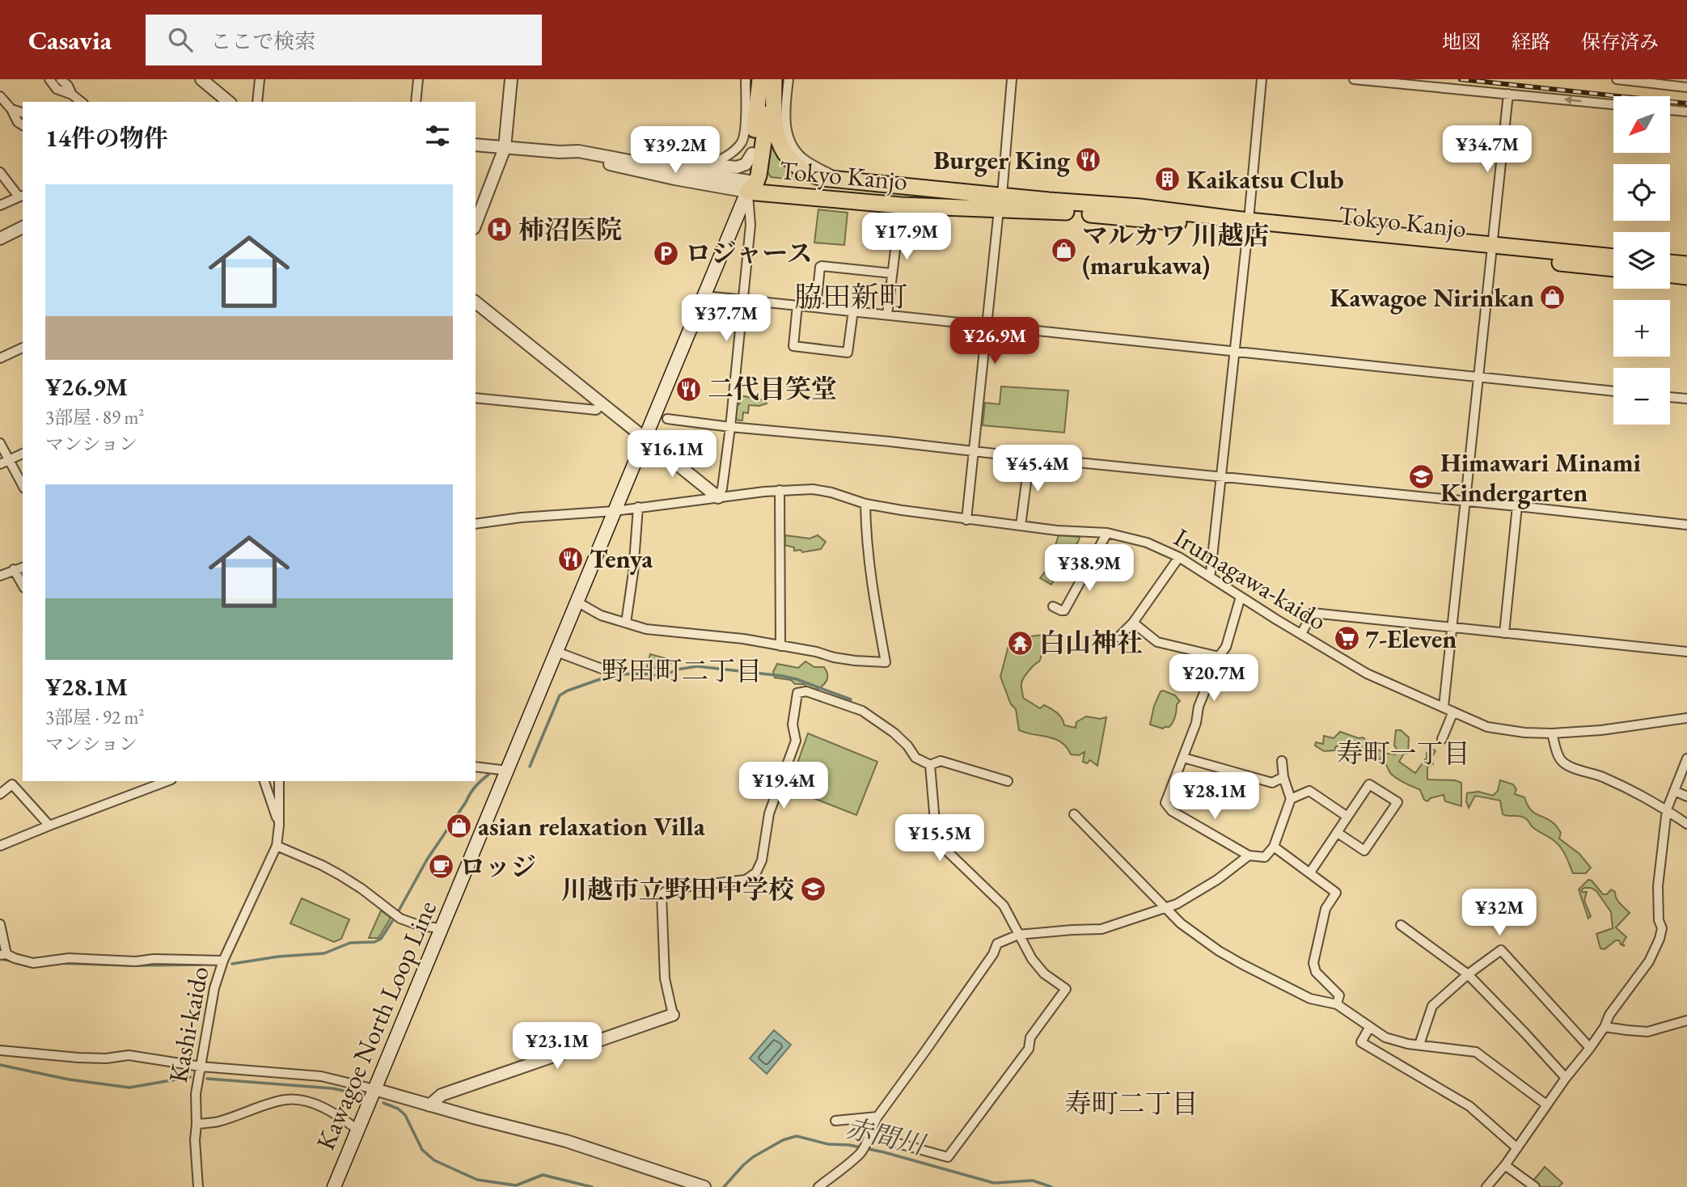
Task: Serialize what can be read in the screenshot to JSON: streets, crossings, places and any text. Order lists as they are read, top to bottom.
{
  "streets": {
    "highway": ["Tokyo Kanjo"],
    "main road": ["Kawagoe North Loop Line"],
    "street": ["Irumagawa-kaido", "Kashi-kaido"]
  },
  "crossings": [
    ["Tokyo Kanjo", "Kawagoe North Loop Line"],
    ["Irumagawa-kaido", "Kawagoe North Loop Line"]
  ],
  "districts": [
    "脇田新町",
    "野田町二丁目",
    "寿町一丁目",
    "寿町二丁目"
  ],
  "water": ["赤間川"],
  "places": {
    "restaurant": ["Burger King", "二代目笑堂", "Tenya"],
    "building": ["Kaikatsu Club"],
    "hospital": ["柿沼医院"],
    "shop": ["マルカワ 川越店 (marukawa)", "Kawagoe Nirinkan", "asian relaxation Villa"],
    "parking": ["ロジャース"],
    "school or university": ["Himawari Minami Kindergarten", "川越市立野田中学校"],
    "supermarket": ["7-Eleven"],
    "temple": ["白山神社"],
    "cafe": ["ロッジ"]
  },
  "north": "bottom left",
  "page": {
    "header": "Casavia",
    "search": "ここで検索",
    "nav": ["地図", "経路", "保存済み"],
    "map_buttons": ["+", "−"],
    "heading": "14件の物件",
    "price": [
      "¥34.7M",
      "¥39.2M",
      "¥17.9M",
      "¥37.7M",
      "¥26.9M",
      "¥16.1M",
      "¥45.4M",
      "¥38.9M",
      "¥20.7M",
      "¥19.4M",
      "¥28.1M",
      "¥15.5M",
      "¥32M",
      "¥23.1M"
    ],
    "list": [
      {
        "name": "¥26.9M",
        "note": "3部屋 · 89 m² · マンション"
      },
      {
        "name": "¥28.1M",
        "note": "3部屋 · 92 m² · マンション"
      }
    ]
  }
}
